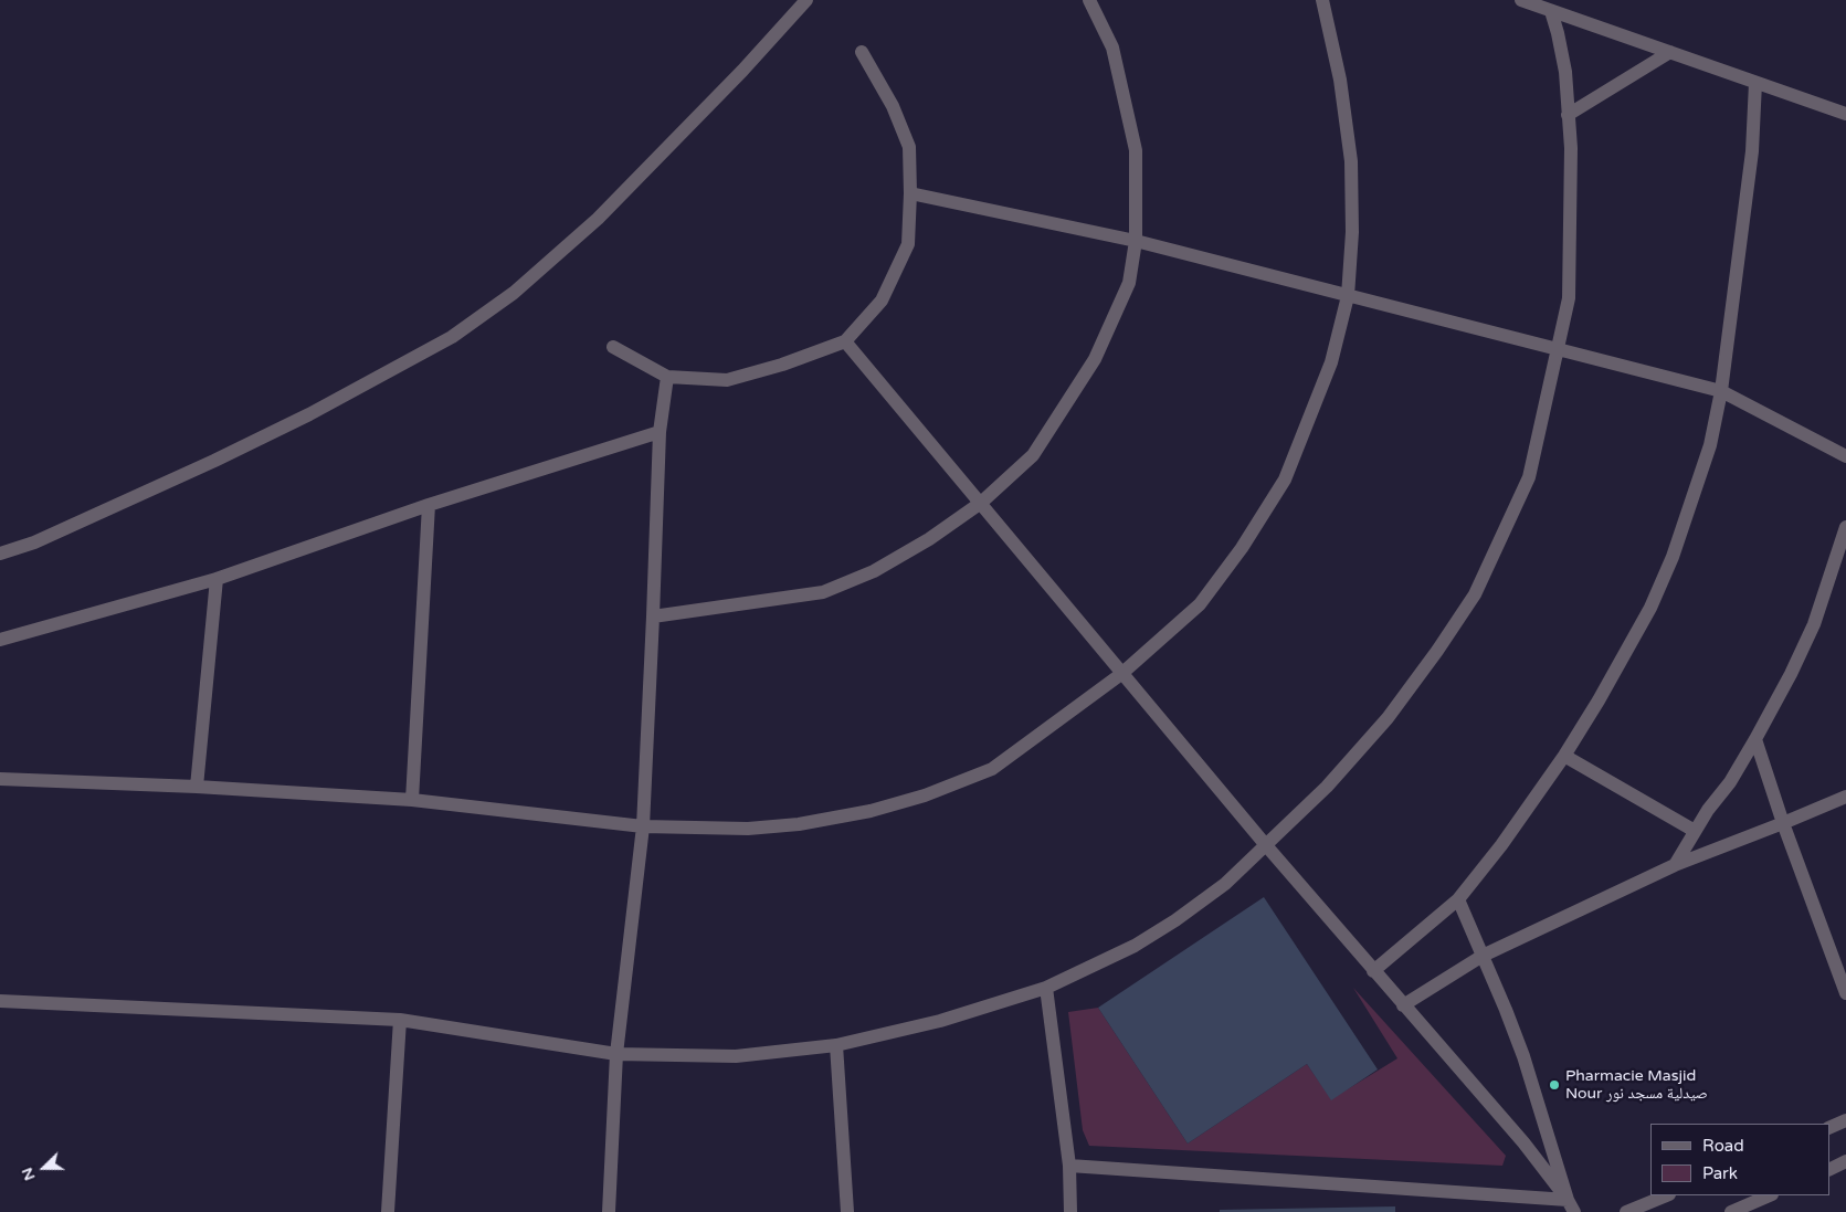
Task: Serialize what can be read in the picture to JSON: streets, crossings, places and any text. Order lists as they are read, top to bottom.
{
  "places": ["Pharmacie Masjid Nour صيدلية مسجد نور"],
  "legend": ["Road", "Park"],
  "north": "left"
}
